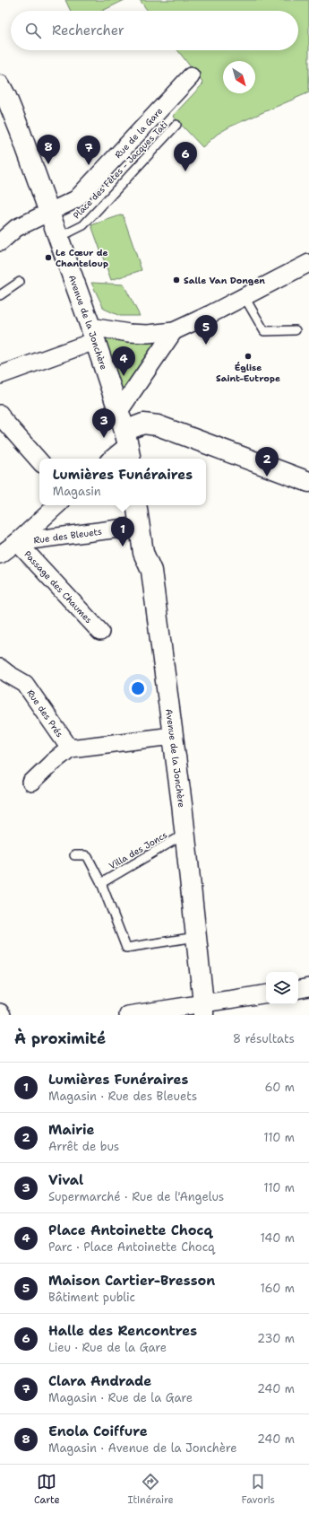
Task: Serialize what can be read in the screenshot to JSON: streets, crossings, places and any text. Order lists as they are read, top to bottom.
{
  "streets": {
    "main road": ["Avenue de la Jonchère"],
    "street": [
      "Rue de la Gare",
      "Rue des Bleuets",
      "Passage des Chaumes",
      "Rue des Prés"
    ],
    "lane": ["Place des Fêtes - Jacques Tati", "Villa des Joncs"]
  },
  "crossings": [
    ["Rue de la Gare", "Avenue de la Jonchère"],
    ["Place des Fêtes - Jacques Tati", "Avenue de la Jonchère"],
    ["Avenue de la Jonchère", "Rue des Bleuets"],
    ["Avenue de la Jonchère", "Villa des Joncs"],
    ["Rue des Bleuets", "Passage des Chaumes"]
  ],
  "places": ["Le Cœur de Chanteloup", "Salle Van Dongen", "Église Saint-Eutrope"],
  "north": "bottom right",
  "page": {
    "search": "Rechercher",
    "pins": [
      "8",
      "7",
      "6",
      "5",
      "4",
      "3",
      "2",
      "1"
    ],
    "popup": ["Lumières Funéraires", "Magasin"],
    "heading": ["À proximité", "8 résultats"],
    "list": [
      {
        "mark": "1",
        "name": "Lumières Funéraires",
        "note": "Magasin · Rue des Bleuets",
        "value": "60 m"
      },
      {
        "mark": "2",
        "name": "Mairie",
        "note": "Arrêt de bus",
        "value": "110 m"
      },
      {
        "mark": "3",
        "name": "Vival",
        "note": "Supermarché · Rue de l'Angelus",
        "value": "110 m"
      },
      {
        "mark": "4",
        "name": "Place Antoinette Chocq",
        "note": "Parc · Place Antoinette Chocq",
        "value": "140 m"
      },
      {
        "mark": "5",
        "name": "Maison Cartier-Bresson",
        "note": "Bâtiment public",
        "value": "160 m"
      },
      {
        "mark": "6",
        "name": "Halle des Rencontres",
        "note": "Lieu · Rue de la Gare",
        "value": "230 m"
      },
      {
        "mark": "7",
        "name": "Clara Andrade",
        "note": "Magasin · Rue de la Gare",
        "value": "240 m"
      },
      {
        "mark": "8",
        "name": "Enola Coiffure",
        "note": "Magasin · Avenue de la Jonchère",
        "value": "240 m"
      }
    ],
    "nav": ["Carte", "Itinéraire", "Favoris"]
  }
}
